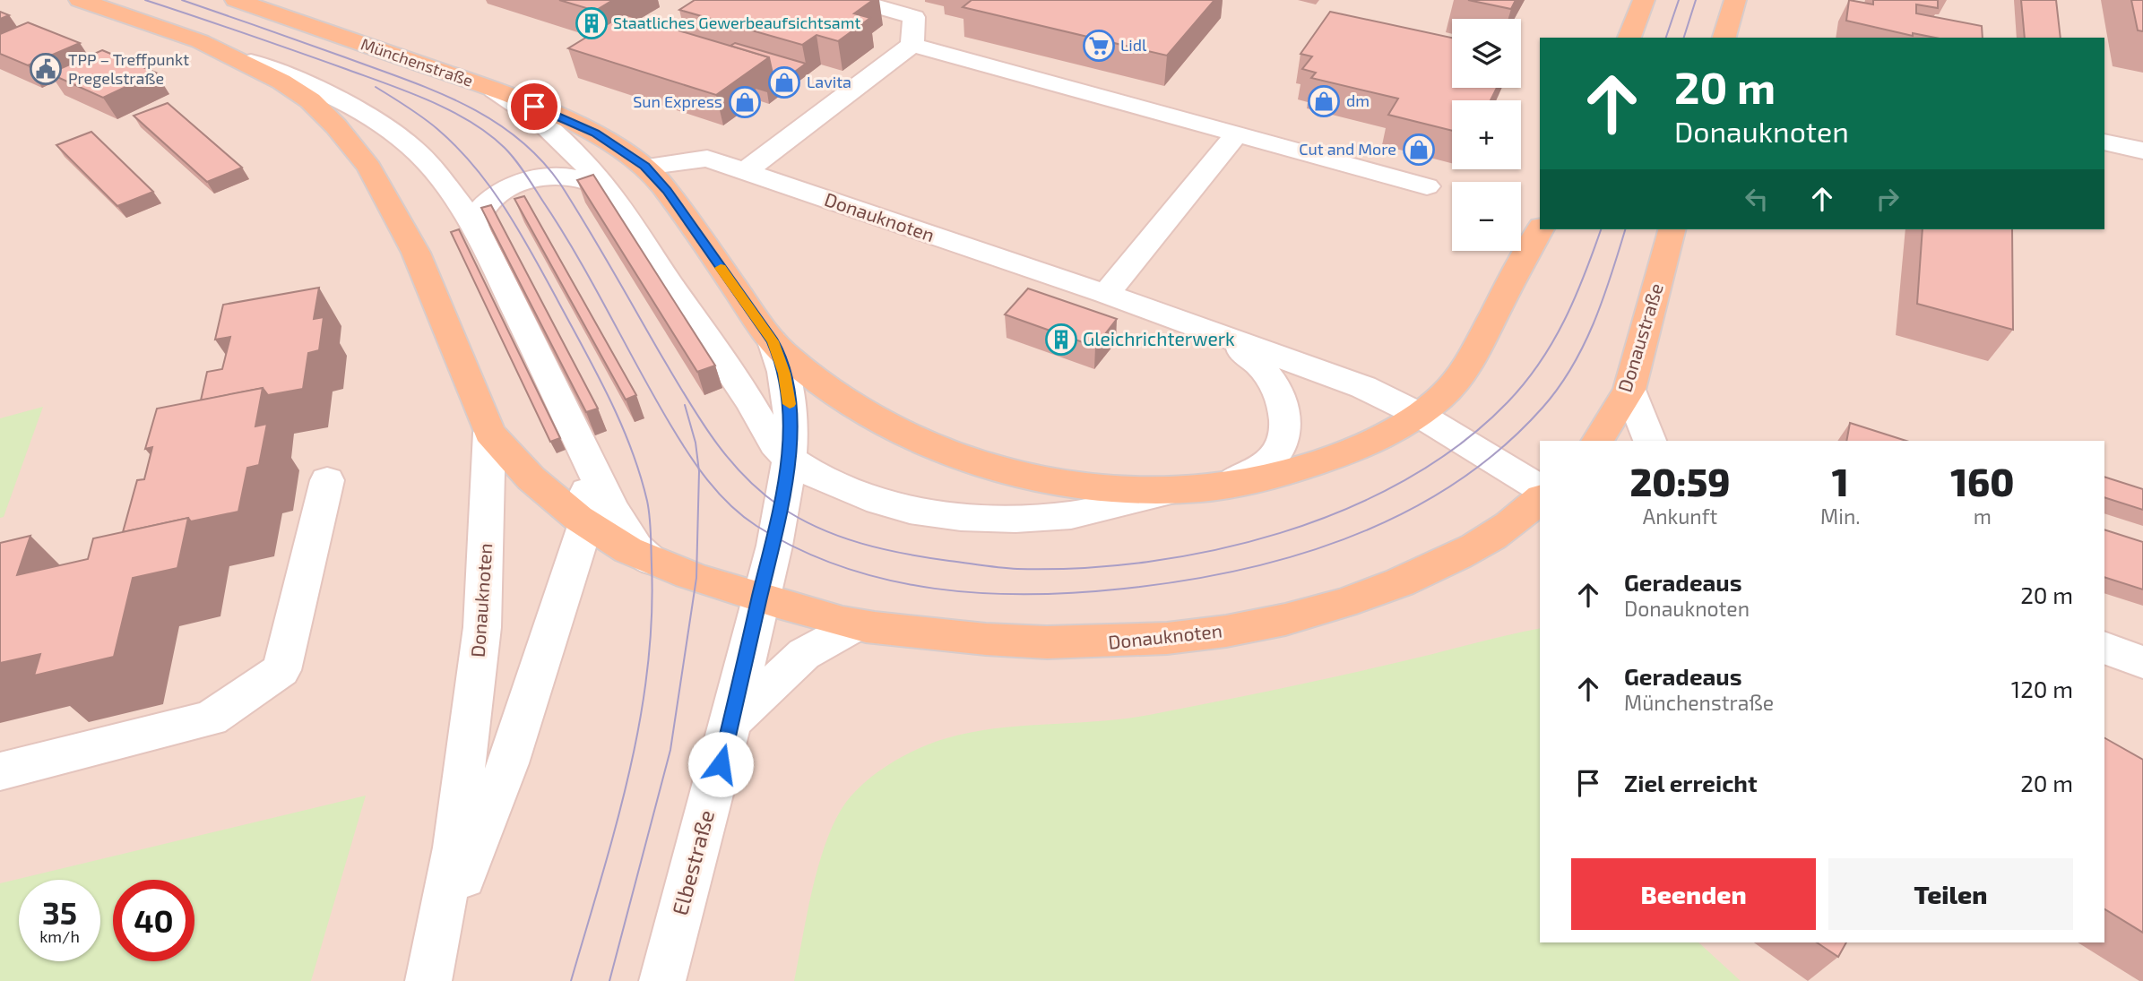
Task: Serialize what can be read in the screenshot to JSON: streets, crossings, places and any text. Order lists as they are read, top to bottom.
{
  "streets": {
    "main road": ["Münchenstraße", "Donauknoten", "Donaustraße"],
    "street": ["Elbestraße"]
  },
  "crossings": [
    ["Münchenstraße", "Donauknoten"],
    ["Donauknoten", "Elbestraße"]
  ],
  "places": {
    "building": ["Staatliches Gewerbeaufsichtsamt", "Gleichrichterwerk"],
    "supermarket": ["Lidl"],
    "public building": ["TPP – Treffpunkt Pregelstraße"],
    "shop": [
      "Lavita",
      "dm",
      "Sun Express",
      "Cut and More"
    ]
  },
  "page": {
    "map_buttons": ["+", "−"],
    "turn": ["20 m", "Donauknoten"],
    "eta": [
      "20:59",
      "Ankunft",
      "1",
      "Min.",
      "160",
      "m"
    ],
    "list": [
      {
        "name": "Geradeaus",
        "note": "Donauknoten",
        "value": "20 m"
      },
      {
        "name": "Geradeaus",
        "note": "Münchenstraße",
        "value": "120 m"
      },
      {
        "name": "Ziel erreicht",
        "value": "20 m"
      }
    ],
    "buttons": ["Beenden", "Teilen"],
    "speed": "35 km/h",
    "limit": "40"
  }
}
